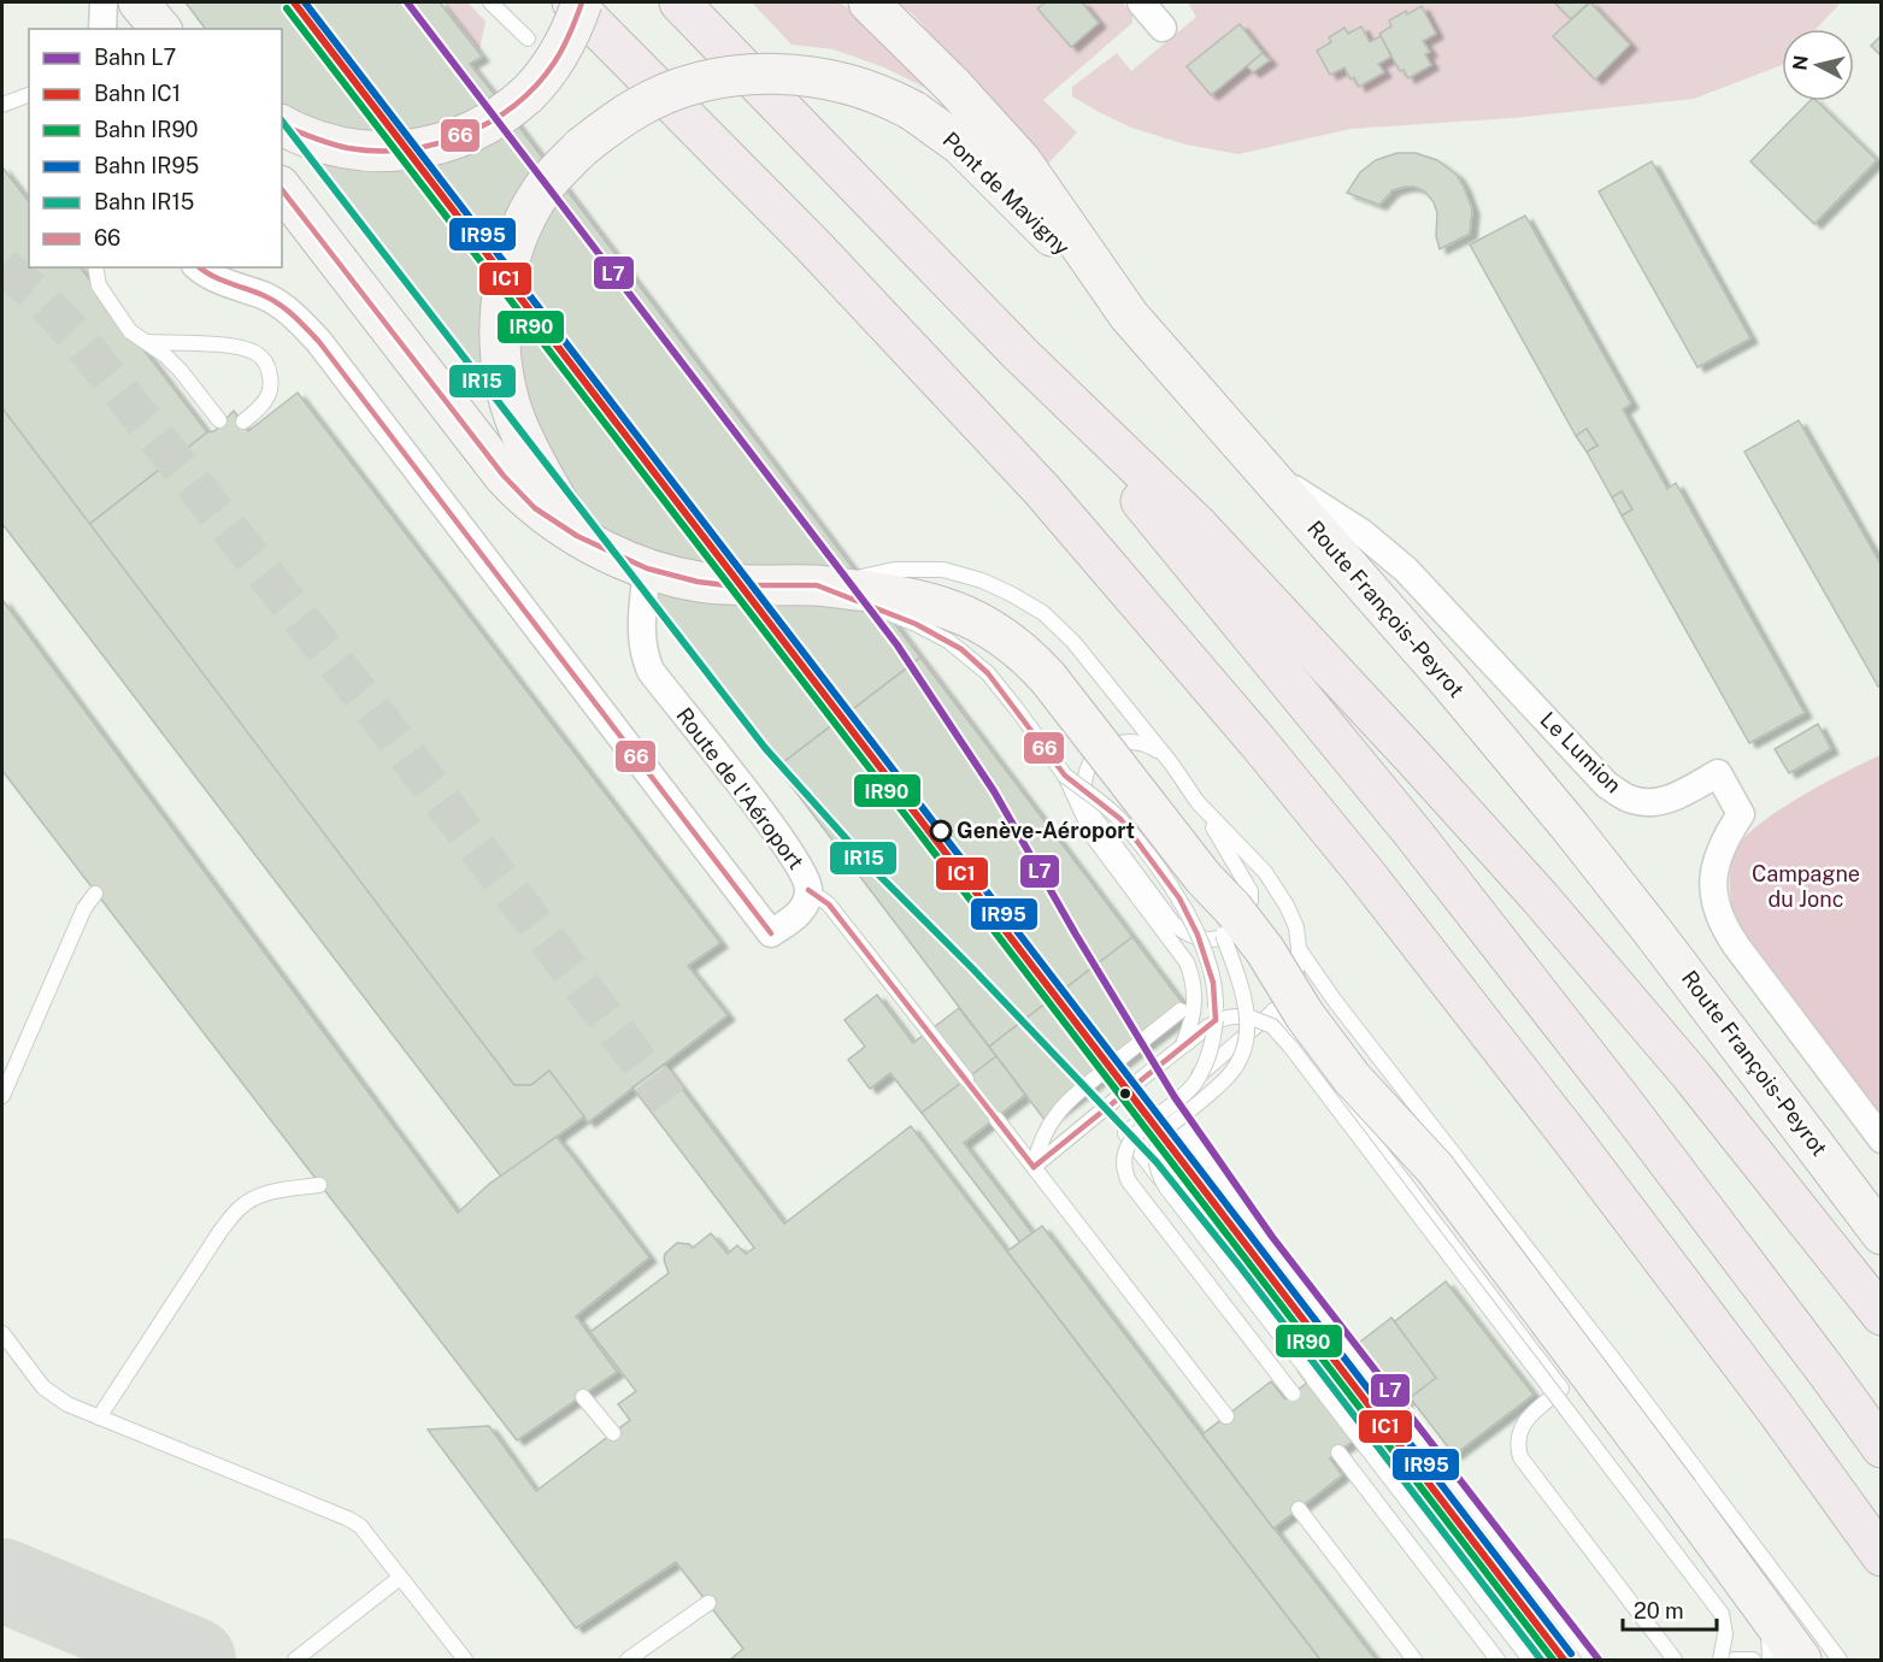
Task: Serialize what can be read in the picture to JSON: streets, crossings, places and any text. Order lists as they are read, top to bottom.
{
  "streets": {
    "main road": ["Pont de Mavigny", "Route François-Peyrot"],
    "street": ["Le Lumion", "Route de l'Aéroport"]
  },
  "crossings": [
    ["Pont de Mavigny", "Route François-Peyrot"],
    ["Route François-Peyrot", "Le Lumion"]
  ],
  "parks": ["Campagne du Jonc"],
  "places": ["Genève-Aéroport"],
  "lines": [
    "rail line L7",
    "rail line IC1",
    "rail line IR95",
    "transit line 66",
    "rail line IR90",
    "rail line IR15"
  ],
  "legend": [
    "Bahn L7",
    "Bahn IC1",
    "Bahn IR90",
    "Bahn IR95",
    "Bahn IR15",
    "66"
  ],
  "scale_bar": "20 m",
  "north": "left"
}
